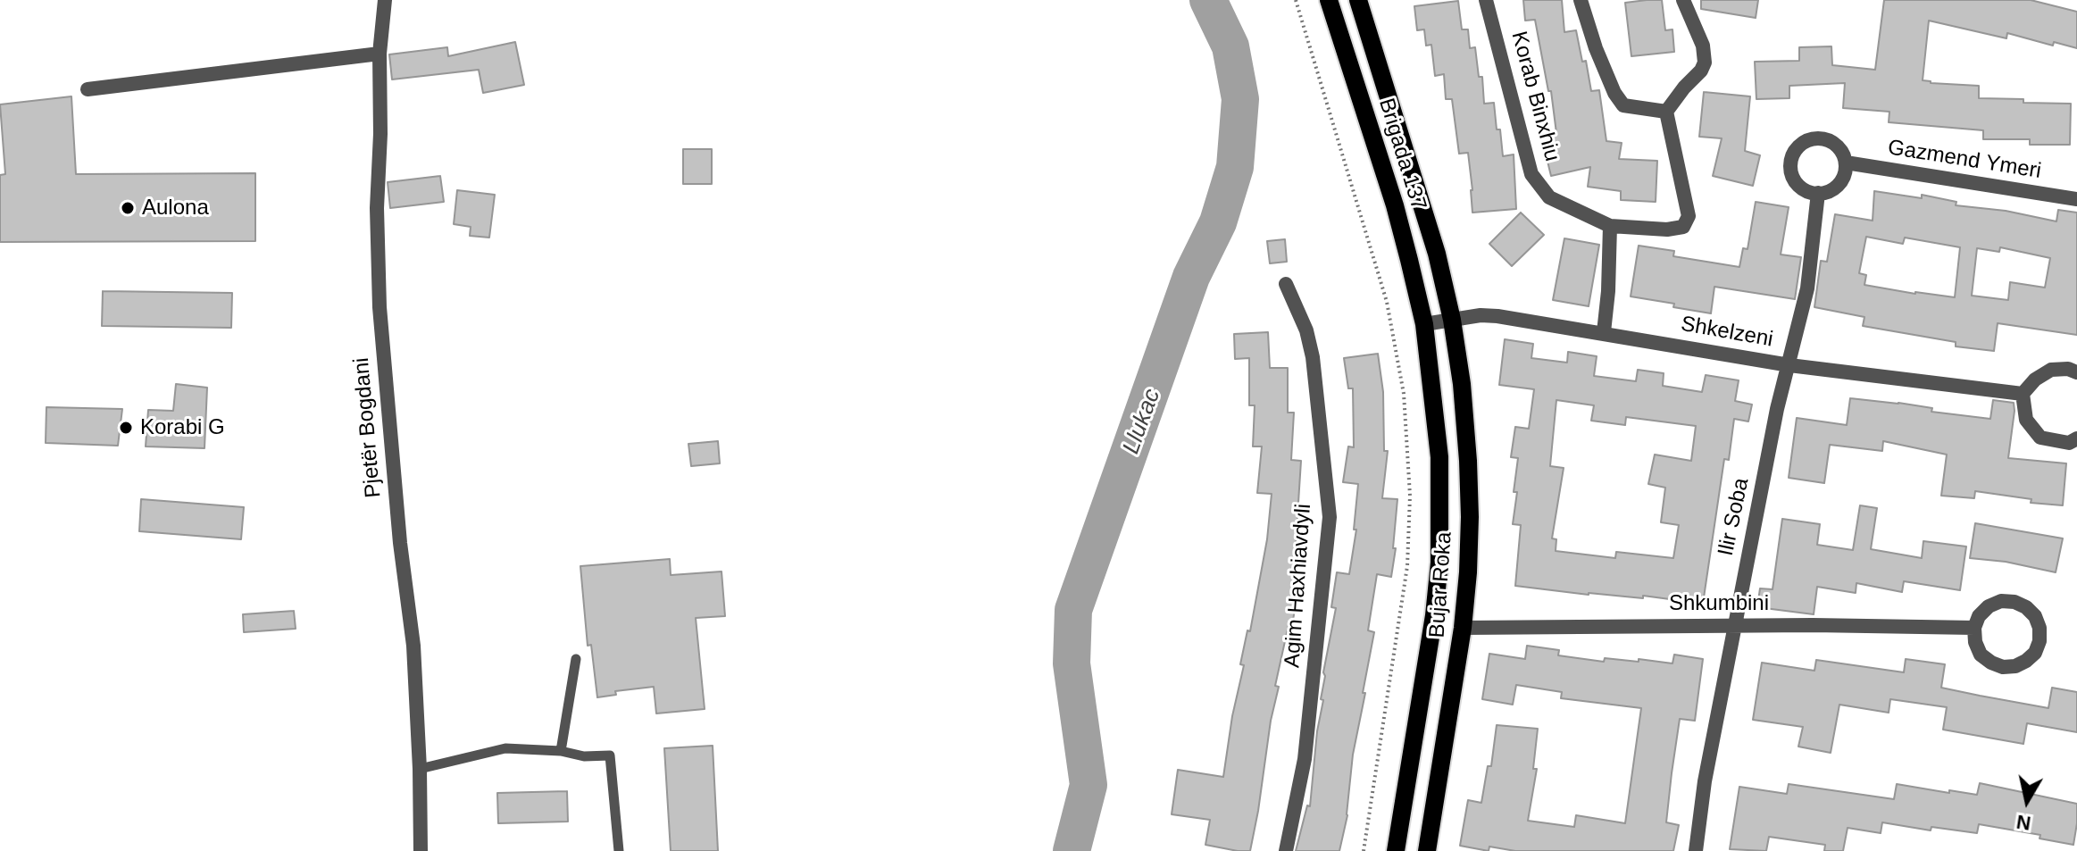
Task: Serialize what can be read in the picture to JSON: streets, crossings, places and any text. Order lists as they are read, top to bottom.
{
  "streets": {
    "main road": ["Brigada 137", "Bujar Roka"],
    "street": [
      "Korab Binxhiu",
      "Gazmend Ymeri",
      "Shkelzeni",
      "Pjetër Bogdani",
      "Ilir Soba",
      "Agim Haxhiavdyli",
      "Shkumbini"
    ]
  },
  "crossings": [
    ["Brigada 137", "Shkelzeni"],
    ["Brigada 137", "Bujar Roka"],
    ["Gazmend Ymeri", "Ilir Soba"],
    ["Shkelzeni", "Ilir Soba"],
    ["Shkelzeni", "Bujar Roka"],
    ["Ilir Soba", "Shkumbini"],
    ["Bujar Roka", "Shkumbini"]
  ],
  "water": ["Llukac"],
  "places": ["Aulona", "Korabi G"],
  "north": "bottom"
}
